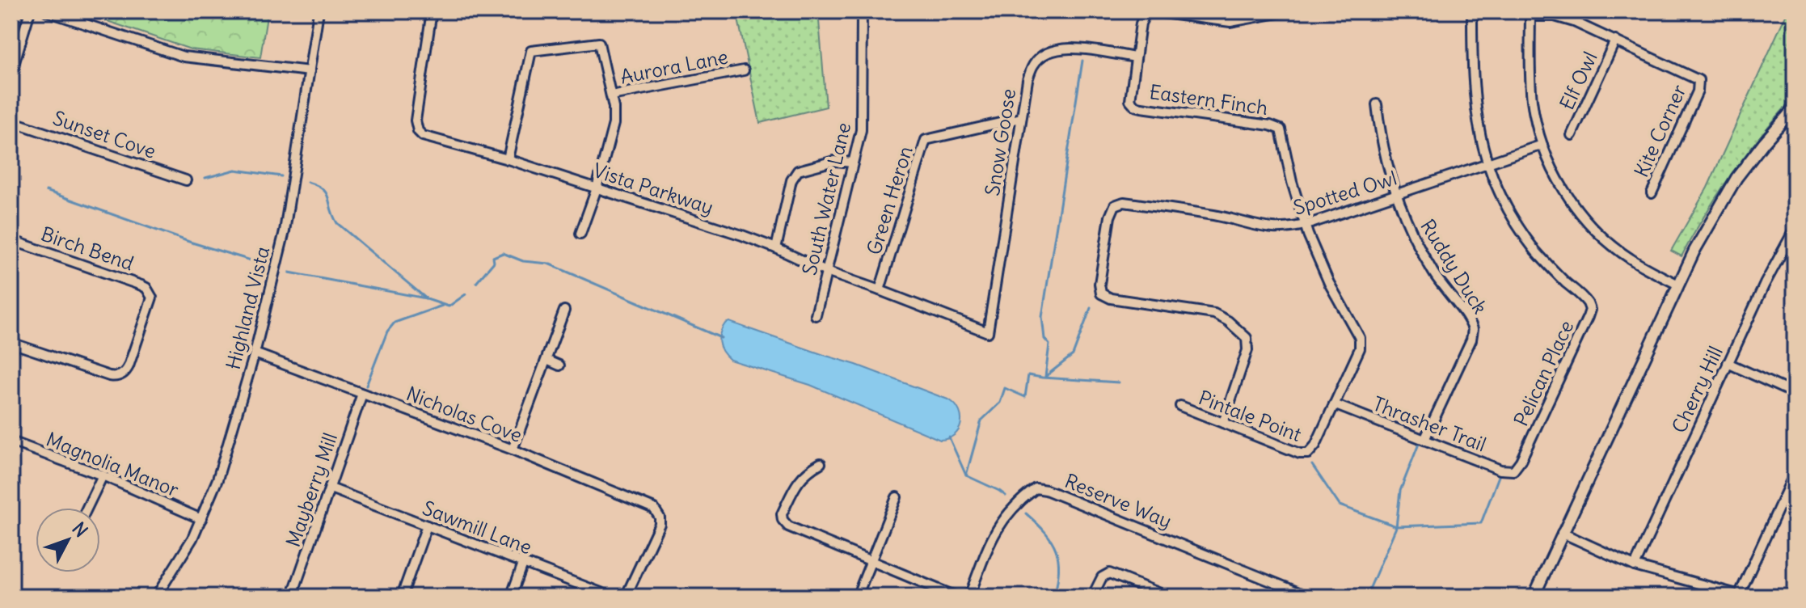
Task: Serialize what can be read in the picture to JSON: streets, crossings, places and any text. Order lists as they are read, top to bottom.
{
  "streets": {
    "street": [
      "Aurora Lane",
      "Elf Owl",
      "Eastern Finch",
      "Kite Corner",
      "Sunset Cove",
      "Snow Goose",
      "Vista Parkway",
      "Spotted Owl",
      "South Water Lane",
      "Green Heron",
      "Birch Bend",
      "Ruddy Duck",
      "Highland Vista",
      "Pelican Place",
      "Cherry Hill",
      "Nicholas Cove",
      "Pintale Point",
      "Thrasher Trail",
      "Magnolia Manor",
      "Mayberry Mill",
      "Reserve Way",
      "Sawmill Lane"
    ]
  },
  "crossings": [
    ["Elf Owl", "Kite Corner"],
    ["Eastern Finch", "Snow Goose"],
    ["Eastern Finch", "Spotted Owl"],
    ["Snow Goose", "Vista Parkway"],
    ["Snow Goose", "Green Heron"],
    ["Vista Parkway", "South Water Lane"],
    ["Vista Parkway", "Green Heron"],
    ["Spotted Owl", "Ruddy Duck"],
    ["Spotted Owl", "Pelican Place"],
    ["Spotted Owl", "Pintale Point"],
    ["Ruddy Duck", "Thrasher Trail"],
    ["Highland Vista", "Nicholas Cove"],
    ["Highland Vista", "Magnolia Manor"],
    ["Pelican Place", "Thrasher Trail"],
    ["Nicholas Cove", "Mayberry Mill"],
    ["Pintale Point", "Thrasher Trail"],
    ["Mayberry Mill", "Sawmill Lane"]
  ],
  "north": "top right"
}
